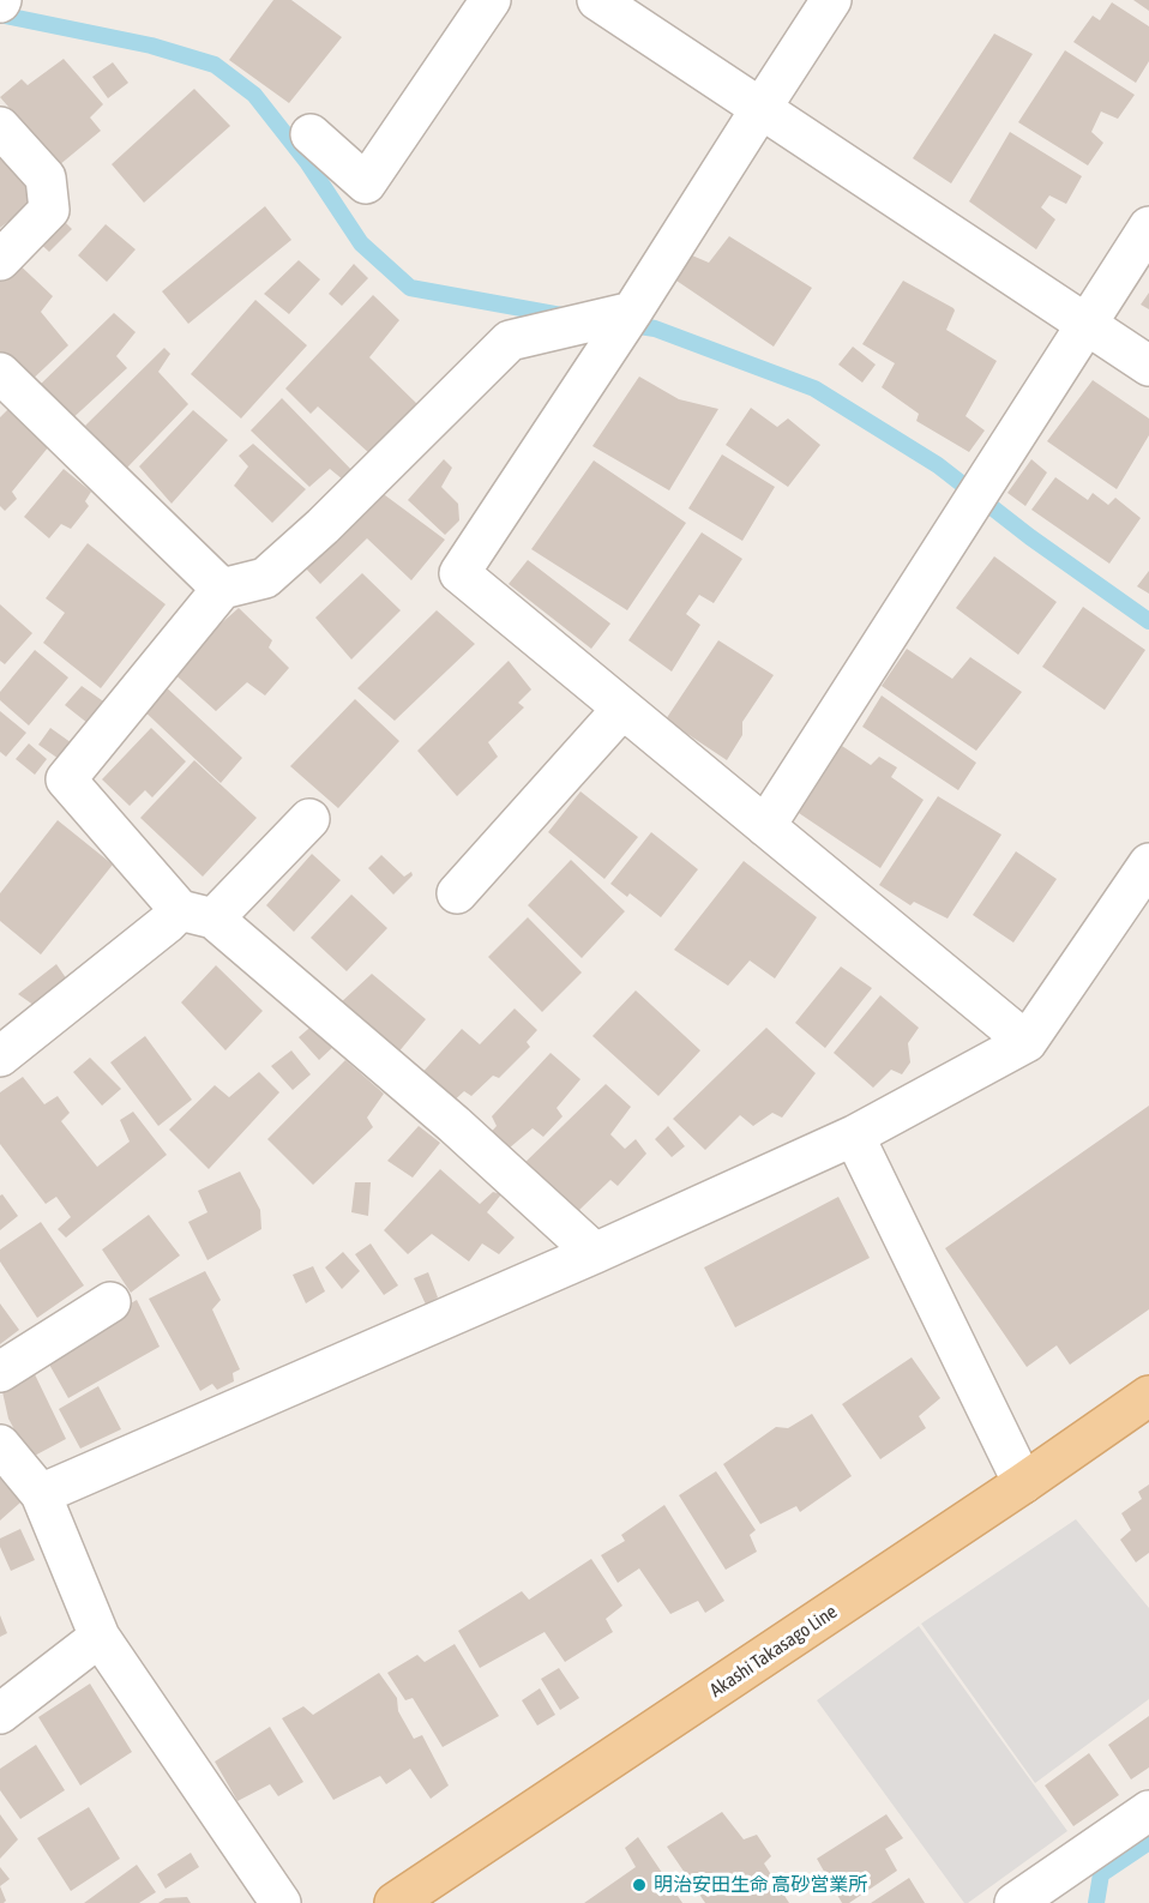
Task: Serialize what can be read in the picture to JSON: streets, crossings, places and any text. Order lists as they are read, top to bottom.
{
  "streets": {
    "main road": ["Akashi Takasago Line"]
  },
  "places": ["明治安田生命 高砂営業所"]
}
